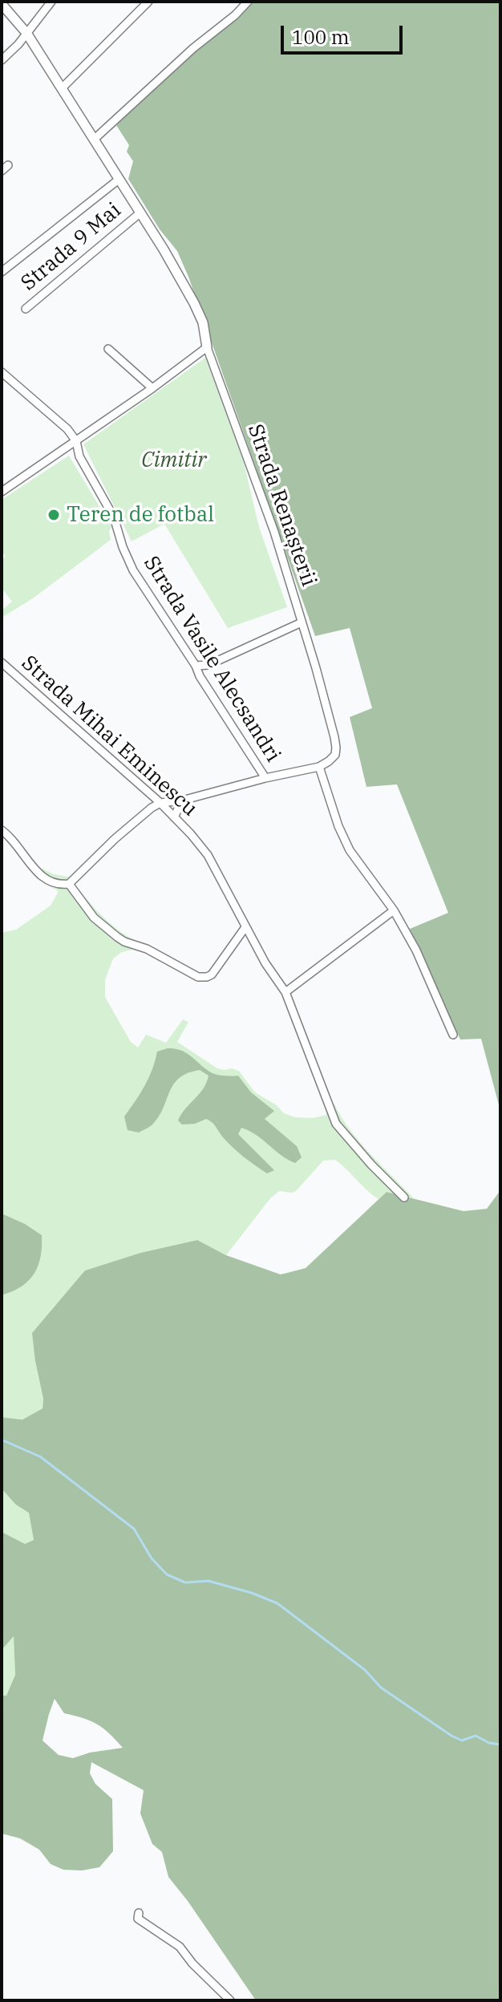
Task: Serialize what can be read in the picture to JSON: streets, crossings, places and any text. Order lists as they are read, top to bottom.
{
  "streets": {
    "street": [
      "Strada 9 Mai",
      "Strada Renașterii",
      "Strada Vasile Alecsandri",
      "Strada Mihai Eminescu"
    ]
  },
  "crossings": [
    ["Strada 9 Mai", "Strada Renașterii"]
  ],
  "parks": ["Cimitir"],
  "places": ["Teren de fotbal"],
  "scale_bar": "100 m"
}
